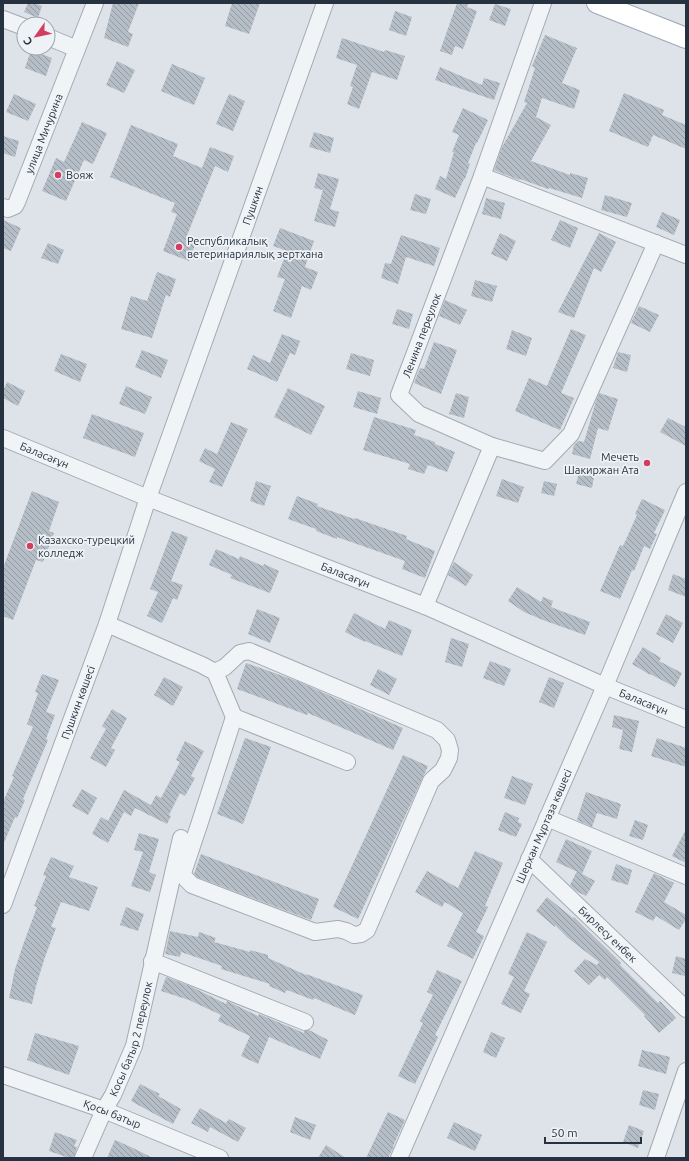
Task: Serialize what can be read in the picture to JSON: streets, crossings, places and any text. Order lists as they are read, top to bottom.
{
  "streets": {
    "street": [
      "улица Мичурина",
      "Пушкин",
      "Ленина переулок",
      "Баласағұн",
      "Пушкин көшесі",
      "Шерхан Мұртаза көшесі",
      "Бирлесу енбек",
      "Косы батыр 2 переулок",
      "Қосы батыр"
    ]
  },
  "crossings": [
    ["Пушкин", "Баласағұн"],
    ["Пушкин", "Пушкин көшесі"],
    ["Баласағұн", "Пушкин көшесі"],
    ["Баласағұн", "Шерхан Мұртаза көшесі"],
    ["Шерхан Мұртаза көшесі", "Бирлесу енбек"],
    ["Косы батыр 2 переулок", "Қосы батыр"]
  ],
  "places": [
    "Вояж",
    "Республикалық ветеринариялық зертхана",
    "Мечеть Шакиржан Ата",
    "Казахско-турецкий колледж"
  ],
  "scale_bar": "50 m",
  "north": "bottom left"
}
